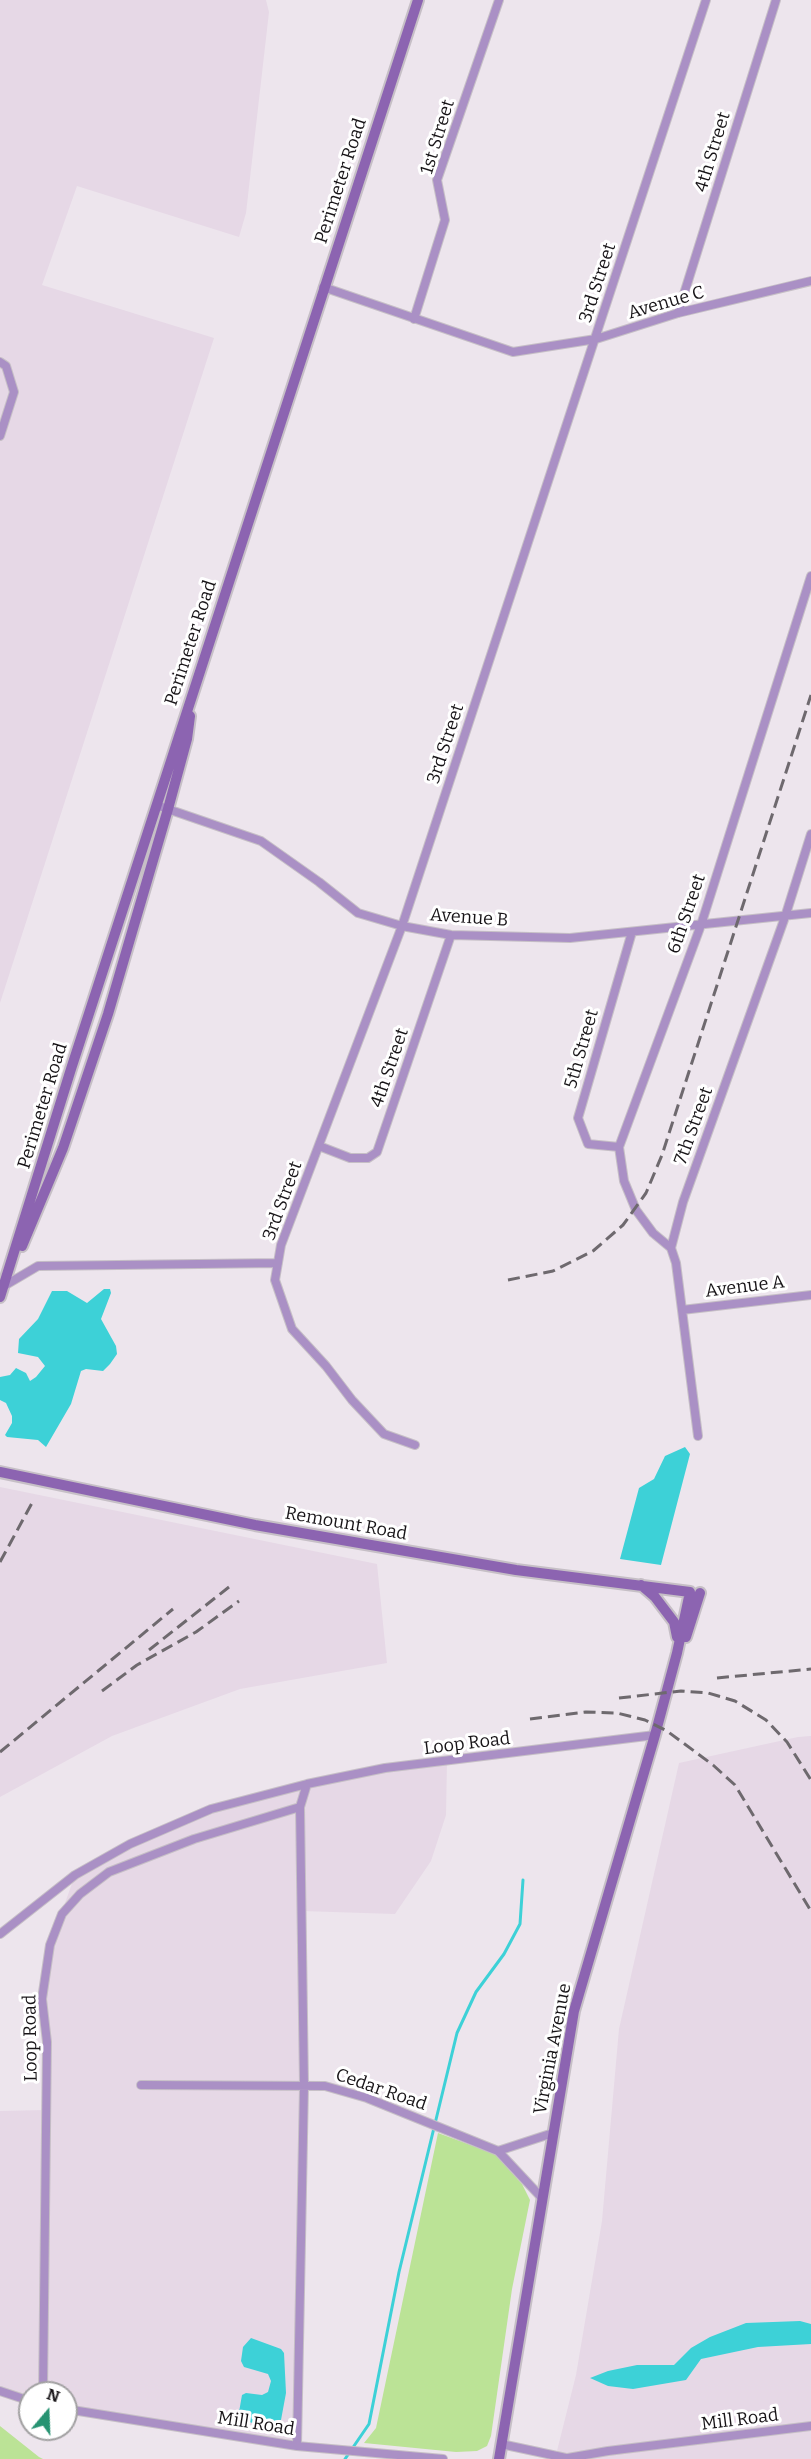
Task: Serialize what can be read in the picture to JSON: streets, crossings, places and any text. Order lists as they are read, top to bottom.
{
  "streets": {
    "street": [
      "1st Street",
      "4th Street",
      "Perimeter Road",
      "3rd Street",
      "Avenue C",
      "6th Street",
      "Avenue B",
      "5th Street",
      "7th Street",
      "Avenue A",
      "Remount Road",
      "Loop Road",
      "Virginia Avenue",
      "Cedar Road",
      "Mill Road"
    ]
  },
  "crossings": [
    ["1st Street", "Avenue C"],
    ["4th Street", "3rd Street"],
    ["4th Street", "Avenue C"],
    ["4th Street", "Avenue B"],
    ["Perimeter Road", "Avenue C"],
    ["Perimeter Road", "Avenue B"],
    ["3rd Street", "Avenue C"],
    ["3rd Street", "Avenue B"],
    ["6th Street", "Avenue B"],
    ["6th Street", "5th Street"],
    ["6th Street", "7th Street"],
    ["Avenue B", "5th Street"],
    ["Avenue B", "7th Street"],
    ["Remount Road", "Virginia Avenue"],
    ["Loop Road", "Virginia Avenue"],
    ["Virginia Avenue", "Cedar Road"],
    ["Virginia Avenue", "Mill Road"]
  ],
  "north": "top"
}
